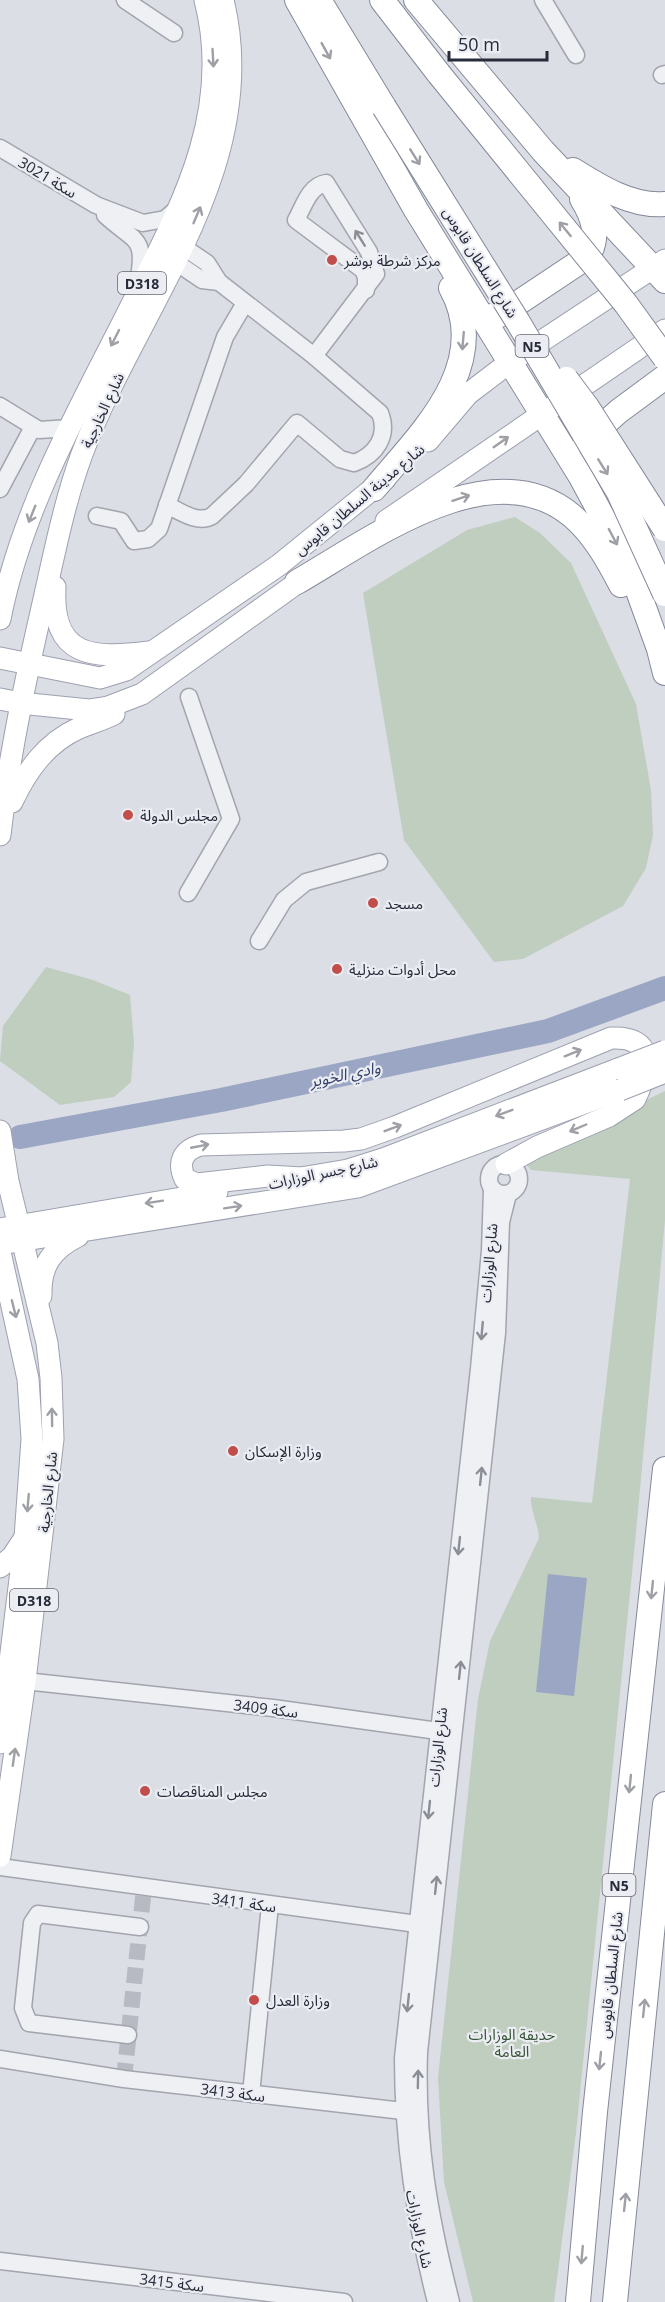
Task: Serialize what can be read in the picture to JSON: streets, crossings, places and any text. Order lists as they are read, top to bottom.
{
  "streets": {
    "highway": ["شارع السلطان قابوس", "N5"],
    "main road": [
      "D318",
      "شارع الخارجية",
      "شارع مدينة السلطان قابوس",
      "شارع جسر الوزارات"
    ],
    "street": [
      "سكة 3021",
      "شارع الوزارات",
      "سكة 3409",
      "سكة 3411",
      "سكة 3413",
      "سكة 3415"
    ]
  },
  "crossings": [
    ["سكة 3021", "شارع الخارجية"],
    ["شارع الخارجية", "شارع مدينة السلطان قابوس"],
    ["شارع الخارجية", "شارع جسر الوزارات"],
    ["شارع الخارجية", "سكة 3409"],
    ["شارع الوزارات", "سكة 3409"],
    ["شارع الوزارات", "سكة 3411"],
    ["شارع الوزارات", "سكة 3413"]
  ],
  "water": ["وادي الخوير"],
  "parks": ["حديقة الوزارات العامة"],
  "places": [
    "مركز شرطة بوشر",
    "مجلس الدولة",
    "مسجد",
    "محل أدوات منزلية",
    "وزارة الإسكان",
    "مجلس المناقصات",
    "وزارة العدل"
  ],
  "scale_bar": "50 m"
}
